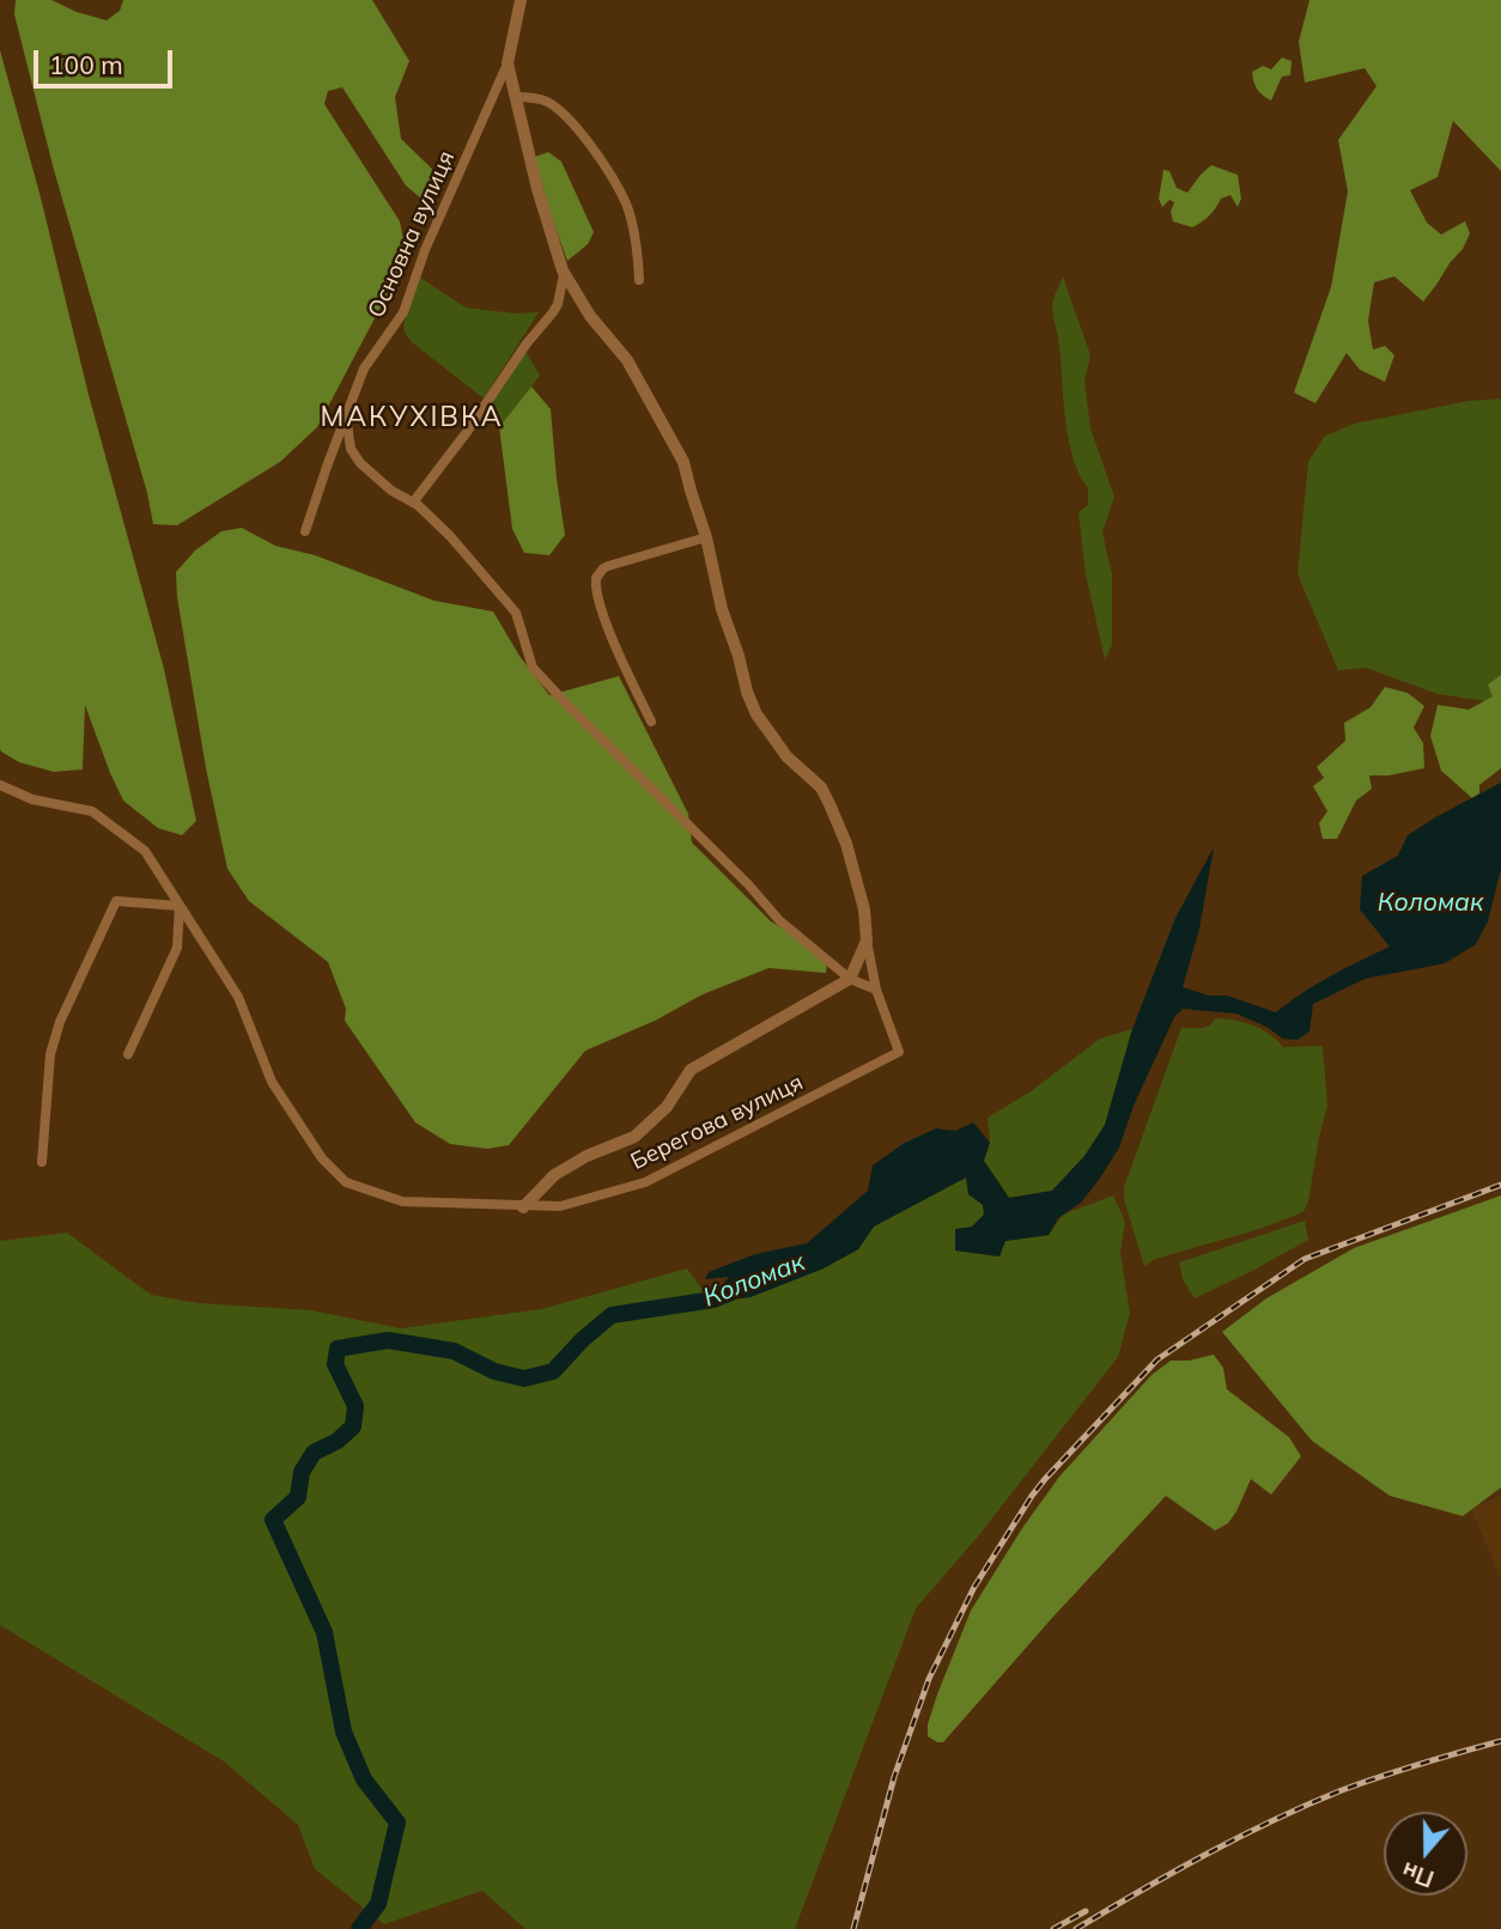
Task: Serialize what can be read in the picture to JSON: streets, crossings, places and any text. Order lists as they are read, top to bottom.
{
  "streets": {
    "street": ["Основна вулиця", "Берегова вулиця"]
  },
  "districts": ["МАКУХІВКА"],
  "water": ["Коломак"],
  "scale_bar": "100 m",
  "north": "bottom"
}
